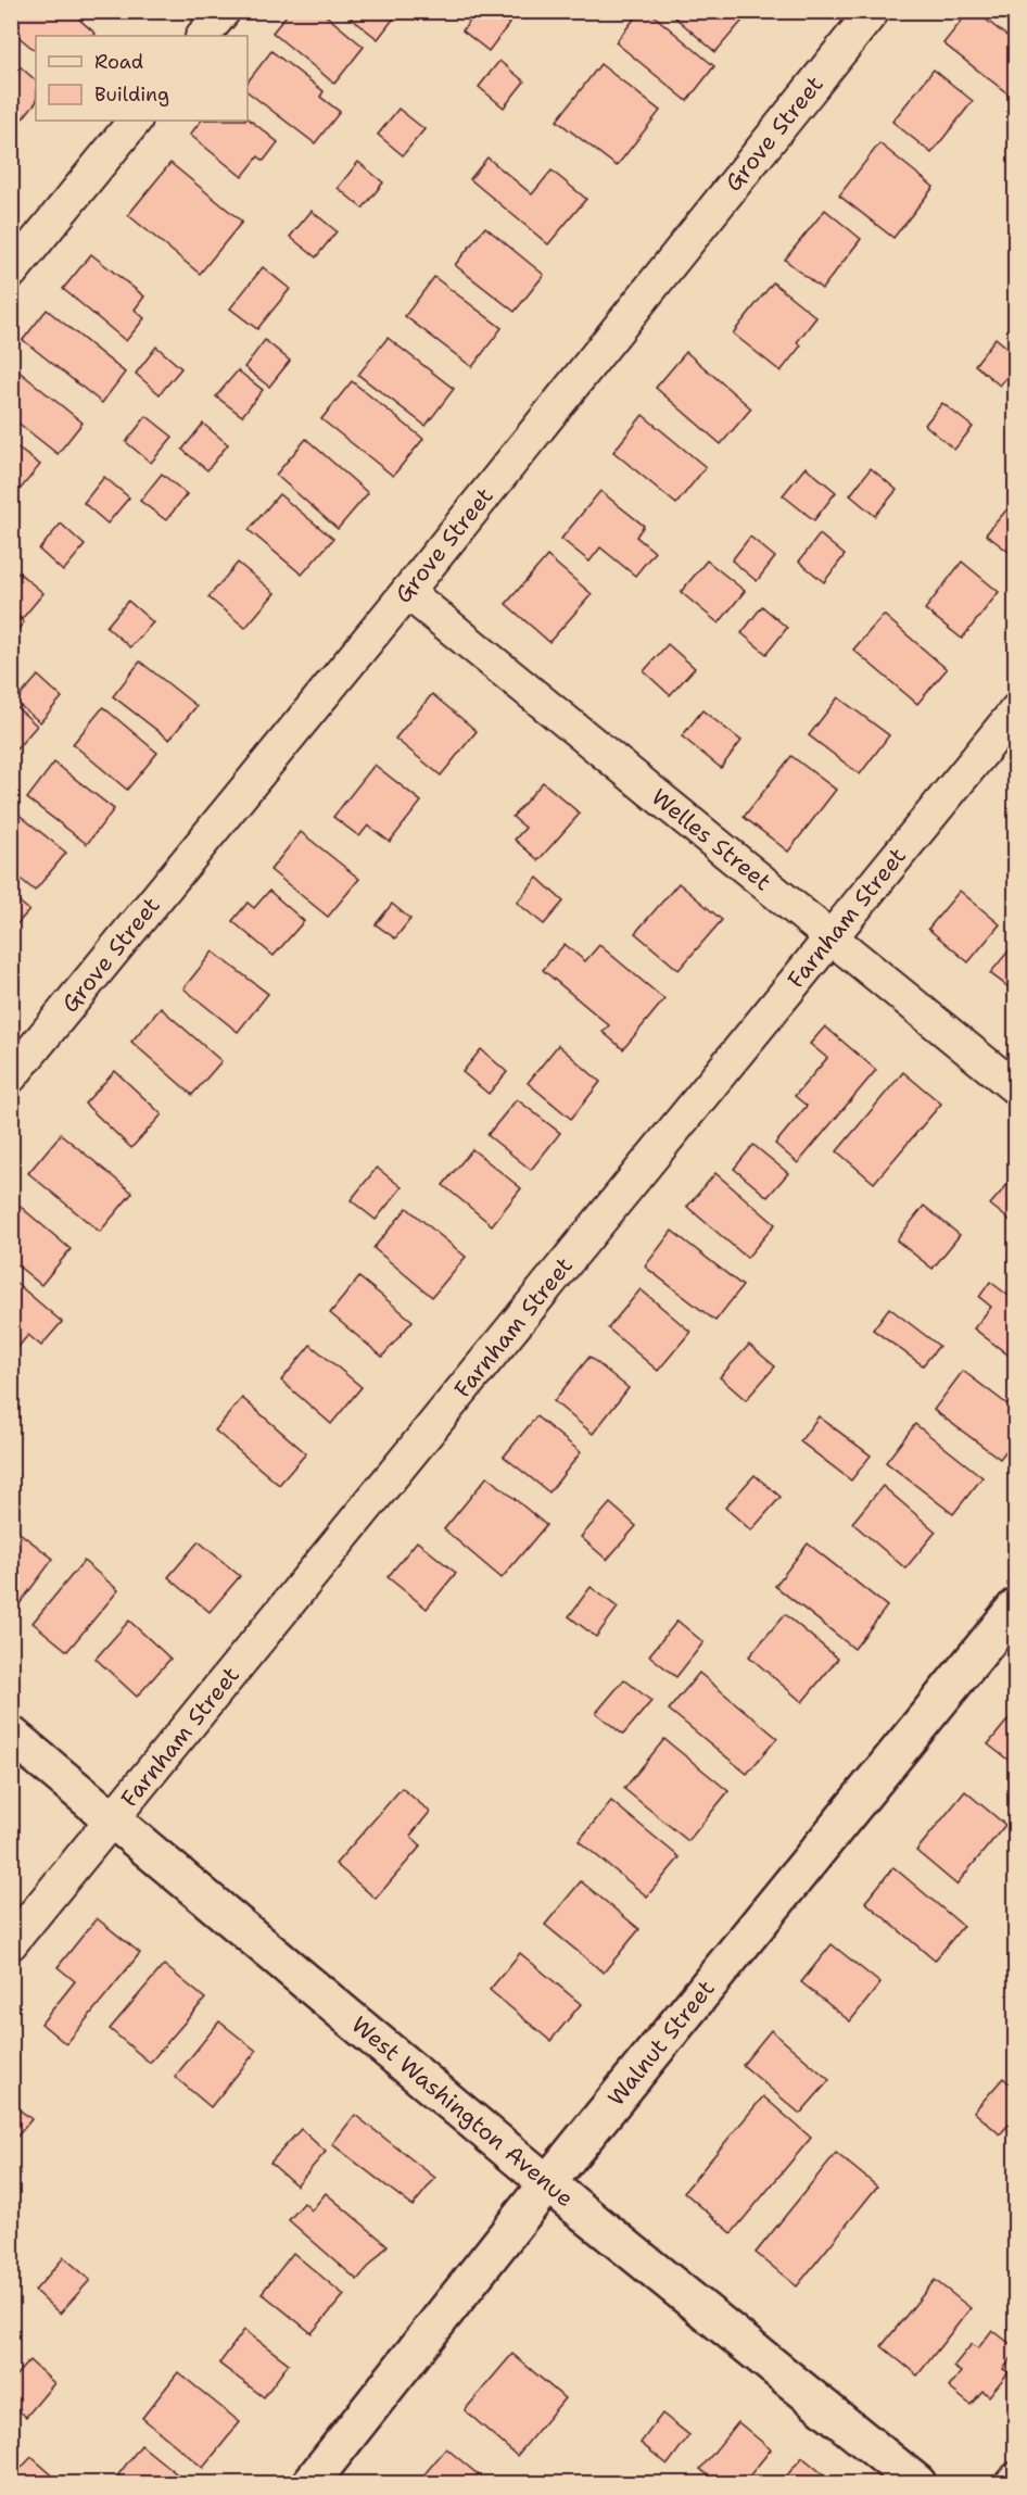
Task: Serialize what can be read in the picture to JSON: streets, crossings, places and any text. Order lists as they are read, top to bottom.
{
  "streets": {
    "street": [
      "Grove Street",
      "Welles Street",
      "Farnham Street",
      "Walnut Street",
      "West Washington Avenue"
    ]
  },
  "crossings": [
    ["Grove Street", "Welles Street"],
    ["Welles Street", "Farnham Street"],
    ["Farnham Street", "West Washington Avenue"],
    ["Walnut Street", "West Washington Avenue"]
  ],
  "legend": ["Road", "Building"]
}
